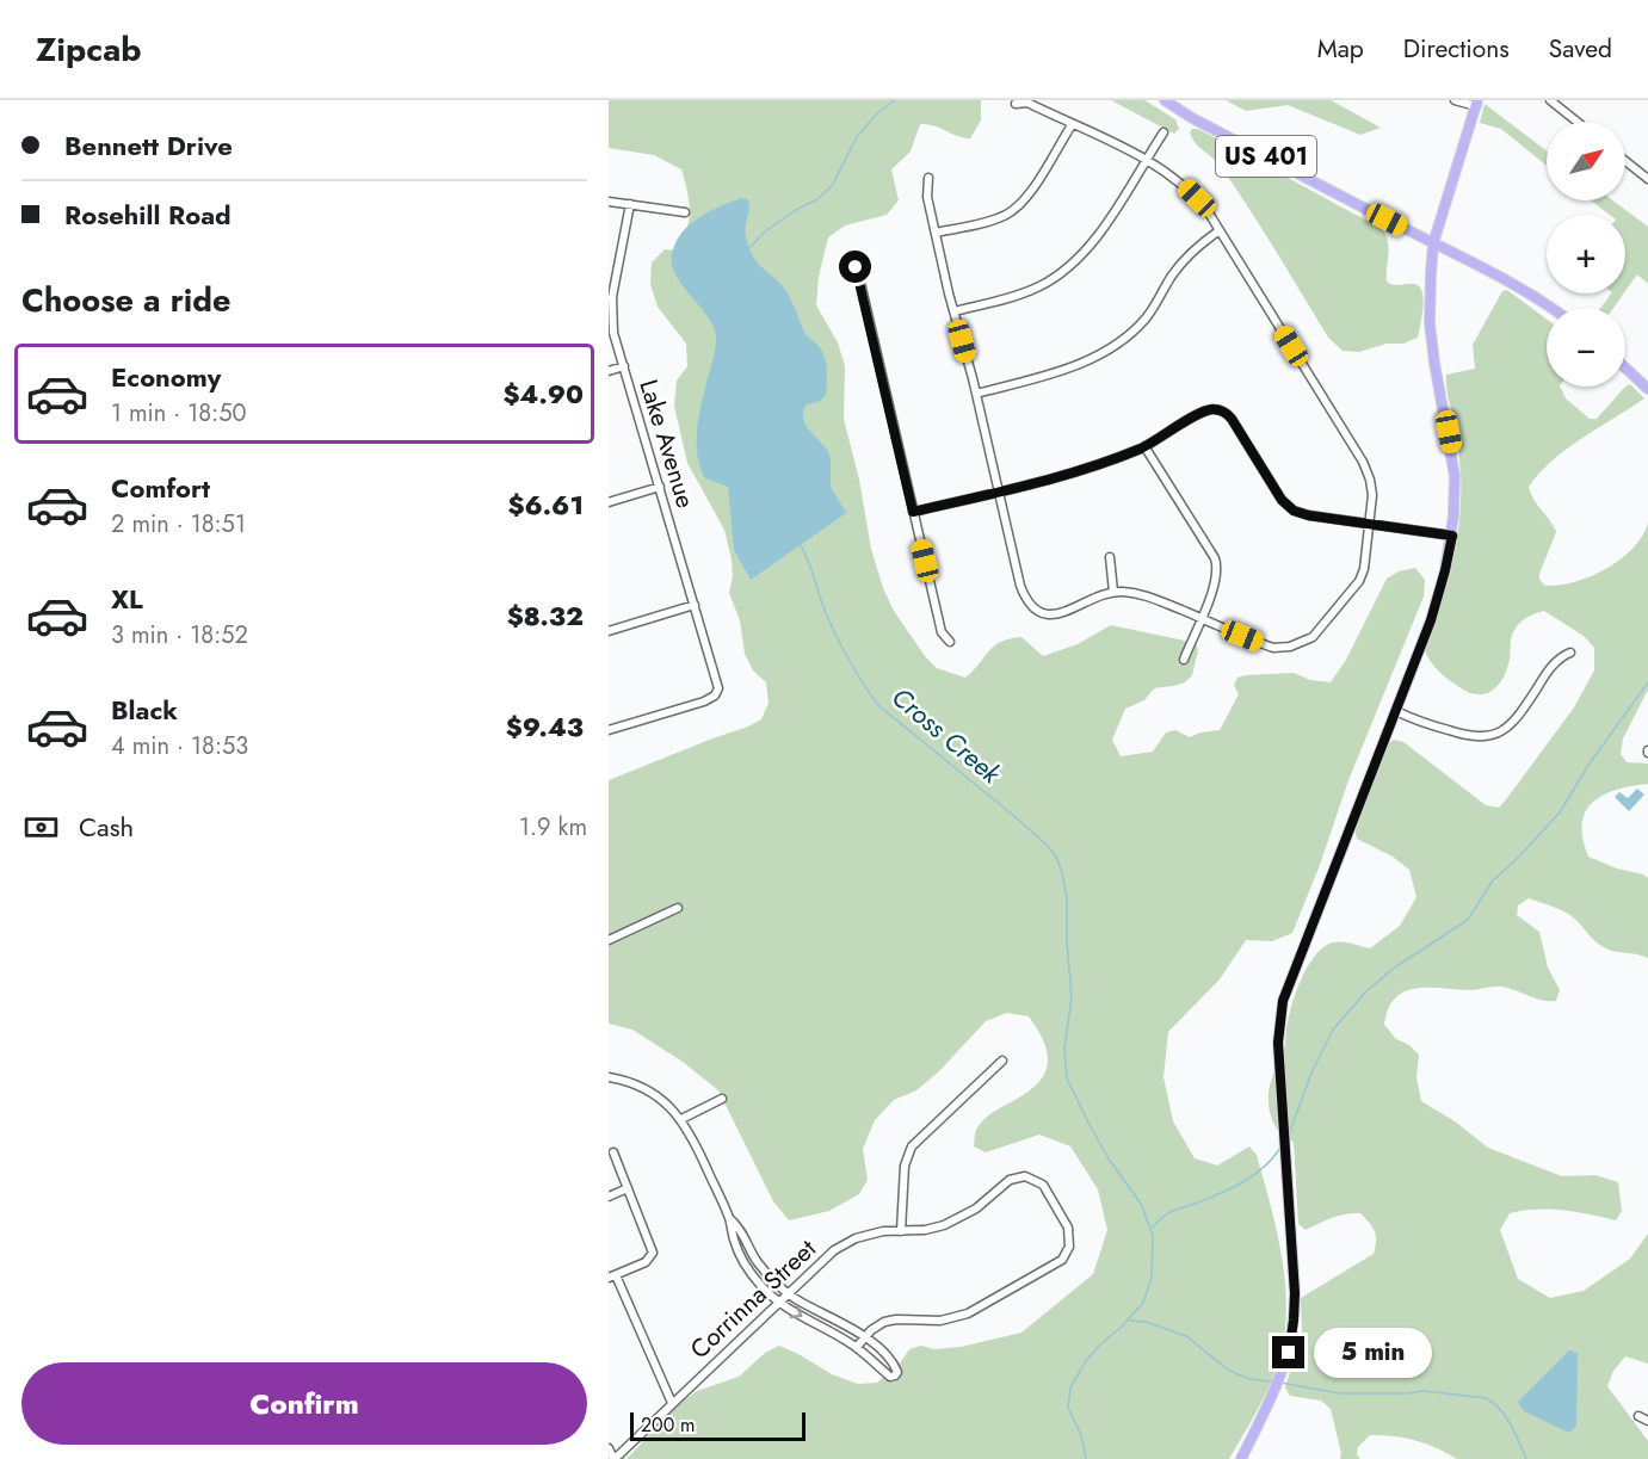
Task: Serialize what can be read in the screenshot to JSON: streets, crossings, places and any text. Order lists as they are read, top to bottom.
{
  "streets": {
    "main road": ["US 401"],
    "street": ["Lake Avenue", "Corrinna Street"]
  },
  "water": ["Cross Creek"],
  "scale_bar": "200 m",
  "north": "top right",
  "page": {
    "header": "Zipcab",
    "nav": ["Map", "Directions", "Saved"],
    "banner": ["Bennett Drive", "Rosehill Road"],
    "map_buttons": ["+", "−"],
    "heading": "Choose a ride",
    "list": [
      {
        "name": "Economy",
        "note": "1 min · 18:50",
        "value": "$4.90"
      },
      {
        "name": "Comfort",
        "note": "2 min · 18:51",
        "value": "$6.61"
      },
      {
        "name": "XL",
        "note": "3 min · 18:52",
        "value": "$8.32"
      },
      {
        "name": "Black",
        "note": "4 min · 18:53",
        "value": "$9.43"
      }
    ],
    "pay": ["Cash", "1.9 km"],
    "bubble": "5 min",
    "buttons": "Confirm",
    "scale": "200 m"
  }
}
